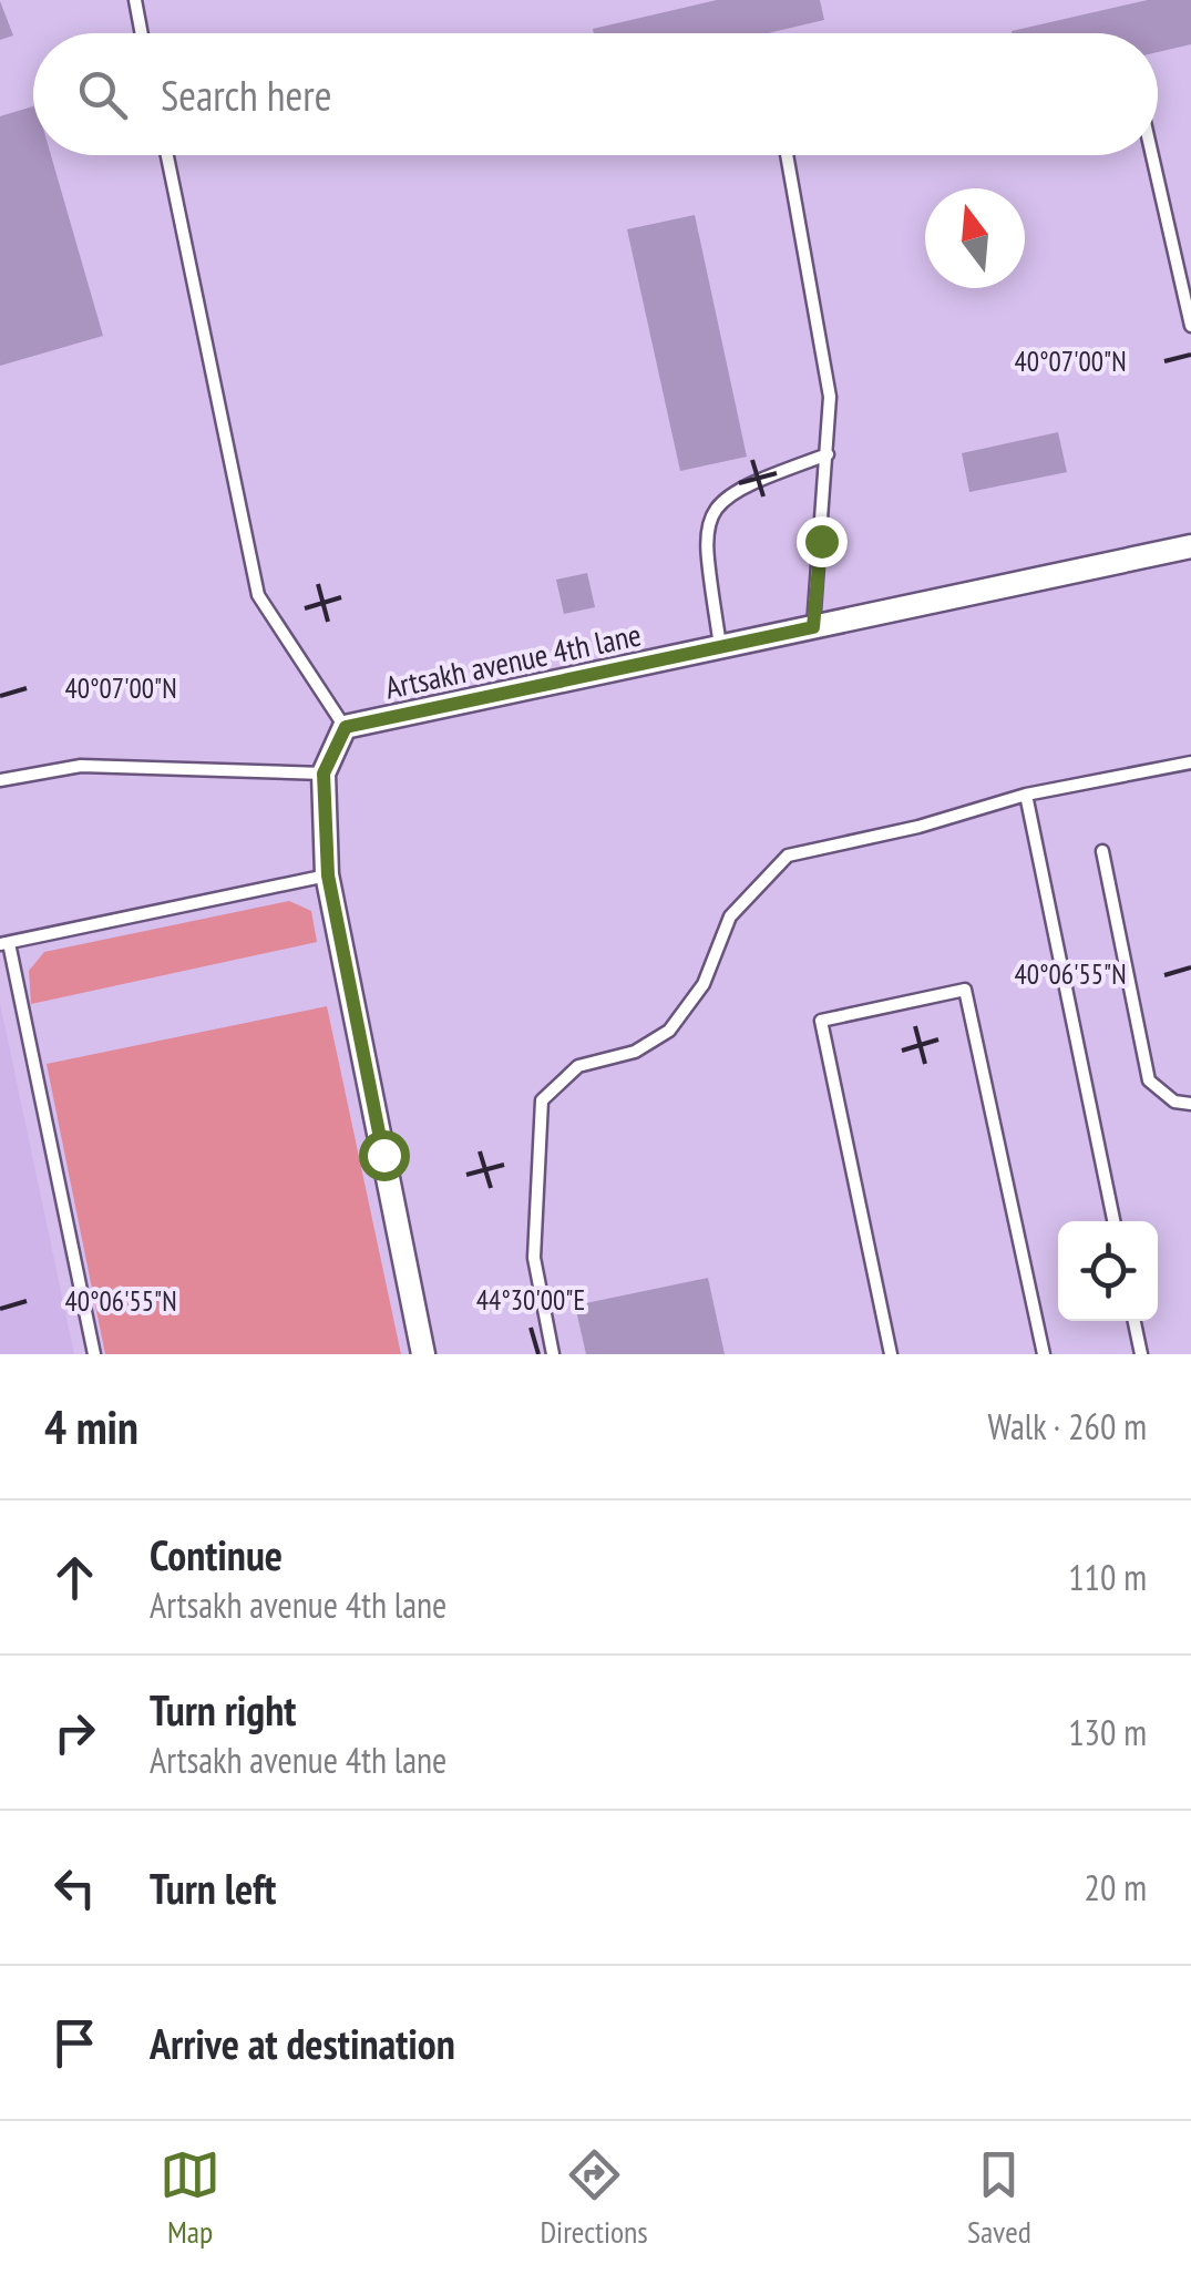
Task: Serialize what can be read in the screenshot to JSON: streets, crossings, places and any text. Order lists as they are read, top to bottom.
{
  "streets": {
    "street": ["Artsakh avenue 4th lane"]
  },
  "north": "top",
  "page": {
    "search": "Search here",
    "heading": ["4 min", "Walk · 260 m"],
    "list": [
      ["Continue", "Artsakh avenue 4th lane", "110 m"],
      ["Turn right", "Artsakh avenue 4th lane", "130 m"],
      ["Turn left", "20 m"],
      "Arrive at destination"
    ],
    "nav": ["Map", "Directions", "Saved"]
  },
  "coordinates": ["40°07'00\"N", "40°06'55\"N", "44°30'00\"E"]
}
